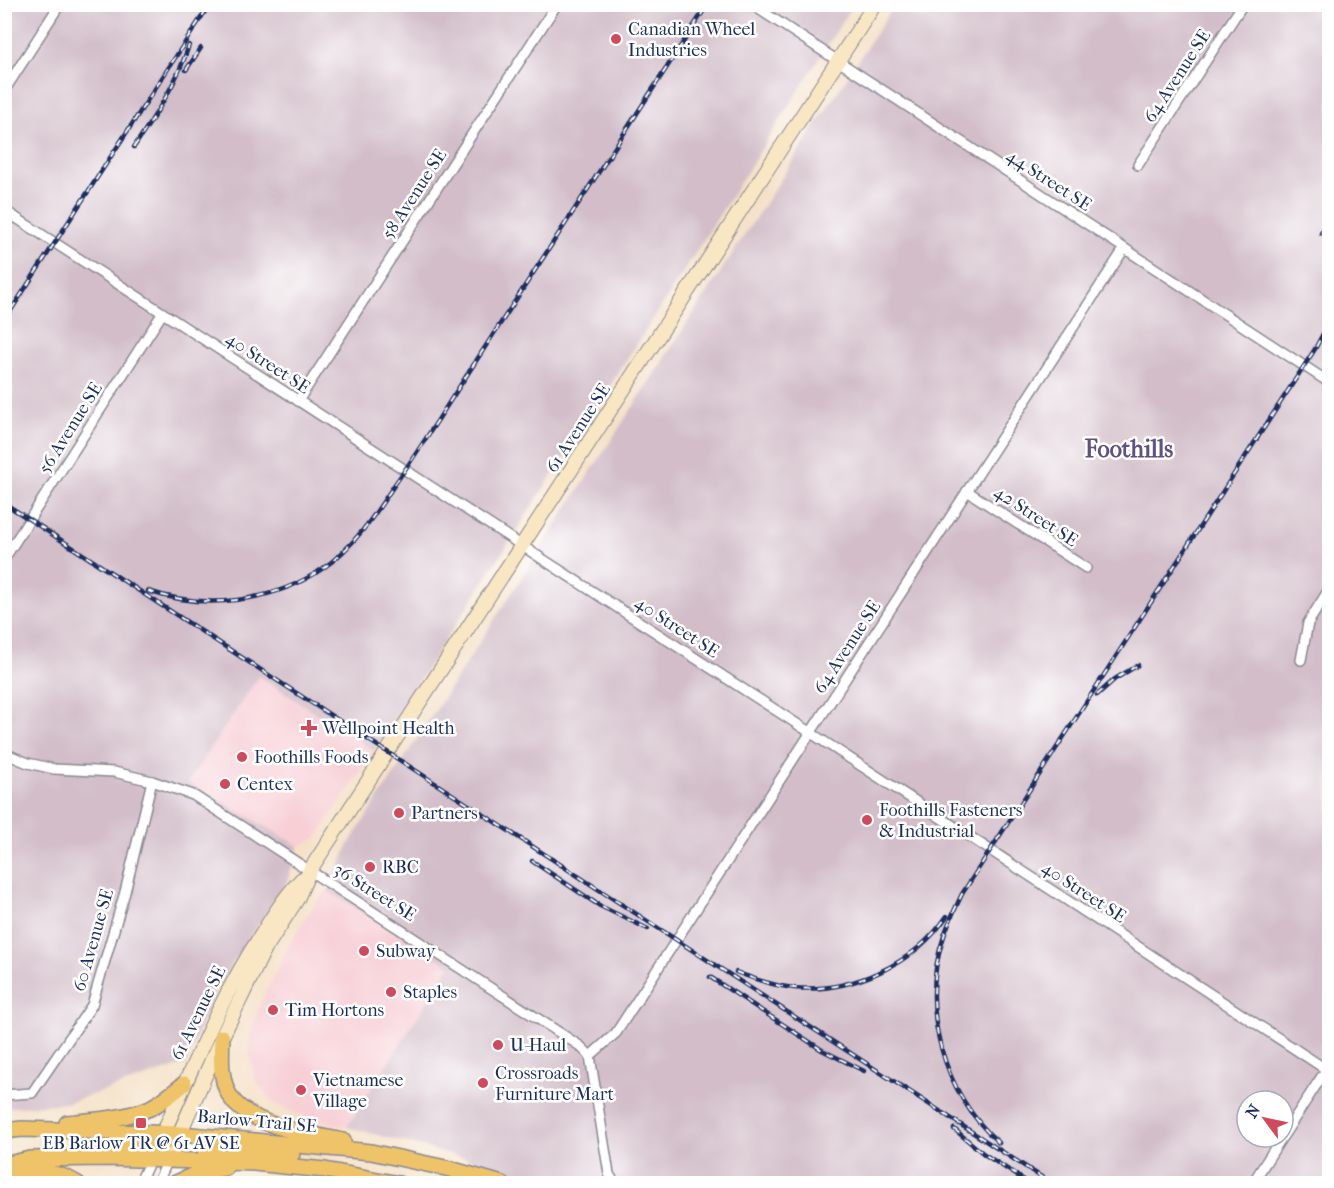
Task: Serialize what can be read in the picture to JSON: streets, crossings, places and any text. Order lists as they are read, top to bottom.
{
  "streets": {
    "main road": ["Barlow Trail SE"],
    "street": [
      "64 Avenue SE",
      "44 Street SE",
      "58 Avenue SE",
      "40 Street SE",
      "56 Avenue SE",
      "61 Avenue SE",
      "42 Street SE",
      "36 Street SE",
      "60 Avenue SE"
    ]
  },
  "crossings": [
    ["64 Avenue SE", "44 Street SE"],
    ["64 Avenue SE", "40 Street SE"],
    ["64 Avenue SE", "42 Street SE"],
    ["64 Avenue SE", "36 Street SE"],
    ["44 Street SE", "61 Avenue SE"],
    ["58 Avenue SE", "40 Street SE"],
    ["40 Street SE", "56 Avenue SE"],
    ["40 Street SE", "61 Avenue SE"],
    ["61 Avenue SE", "36 Street SE"],
    ["61 Avenue SE", "Barlow Trail SE"],
    ["36 Street SE", "60 Avenue SE"]
  ],
  "districts": ["Foothills"],
  "places": {
    "other": [
      "Canadian Wheel Industries",
      "Foothills Foods",
      "Centex",
      "Partners",
      "Foothills Fasteners & Industrial",
      "RBC",
      "Subway",
      "Staples",
      "Tim Hortons",
      "U-Haul",
      "Crossroads Furniture Mart",
      "Vietnamese Village"
    ],
    "health": ["Wellpoint Health"],
    "transit": ["EB Barlow TR @ 61 AV SE"]
  },
  "north": "top left"
}
